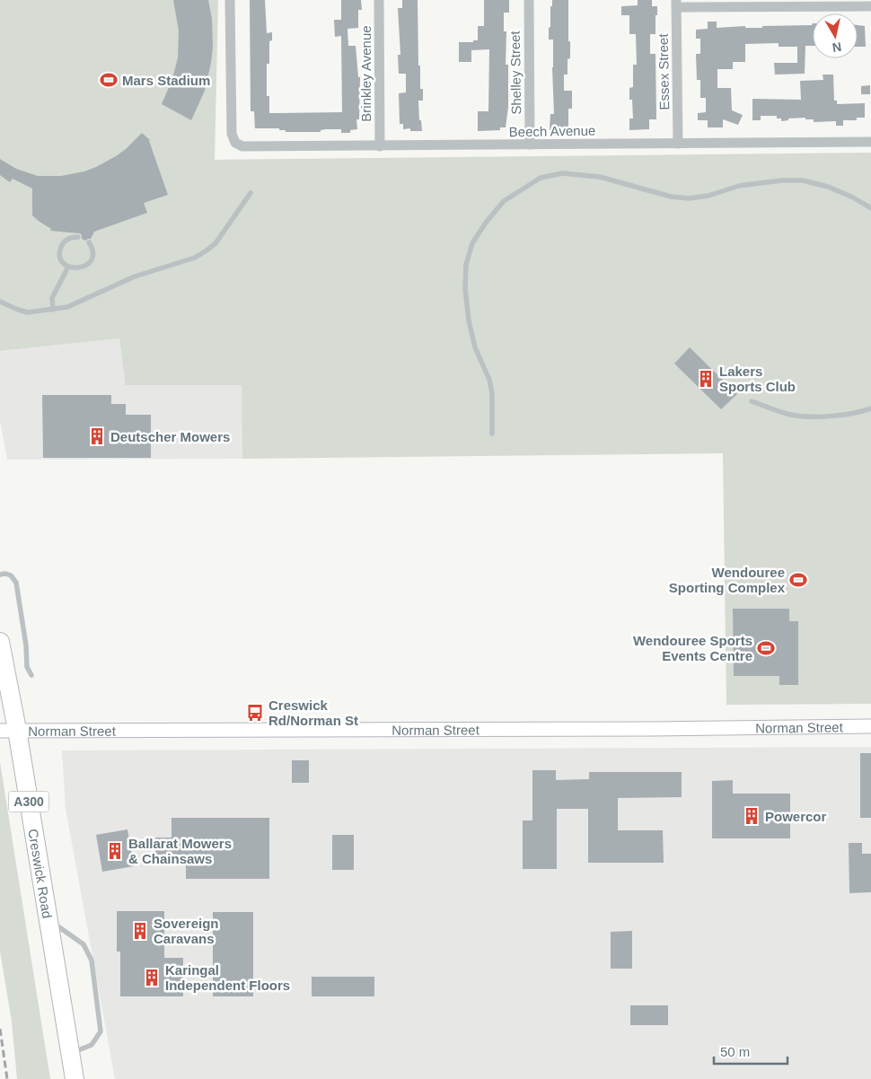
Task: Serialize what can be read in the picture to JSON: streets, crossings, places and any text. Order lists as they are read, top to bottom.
{
  "streets": {
    "highway": ["A300", "Creswick Road"],
    "main road": ["Norman Street"],
    "street": [
      "Essex Street",
      "Shelley Street",
      "Brinkley Avenue",
      "Beech Avenue"
    ]
  },
  "crossings": [
    ["Essex Street", "Beech Avenue"],
    ["Shelley Street", "Beech Avenue"],
    ["Brinkley Avenue", "Beech Avenue"],
    ["Norman Street", "Creswick Road"]
  ],
  "places": {
    "sports": ["Mars Stadium", "Wendouree Sporting Complex", "Wendouree Sports Events Centre"],
    "building": [
      "Lakers Sports Club",
      "Deutscher Mowers",
      "Powercor",
      "Ballarat Mowers & Chainsaws",
      "Sovereign Caravans",
      "Karingal Independent Floors"
    ],
    "bus stop": ["Creswick Rd/Norman St"]
  },
  "scale_bar": "50 m",
  "north": "bottom"
}
